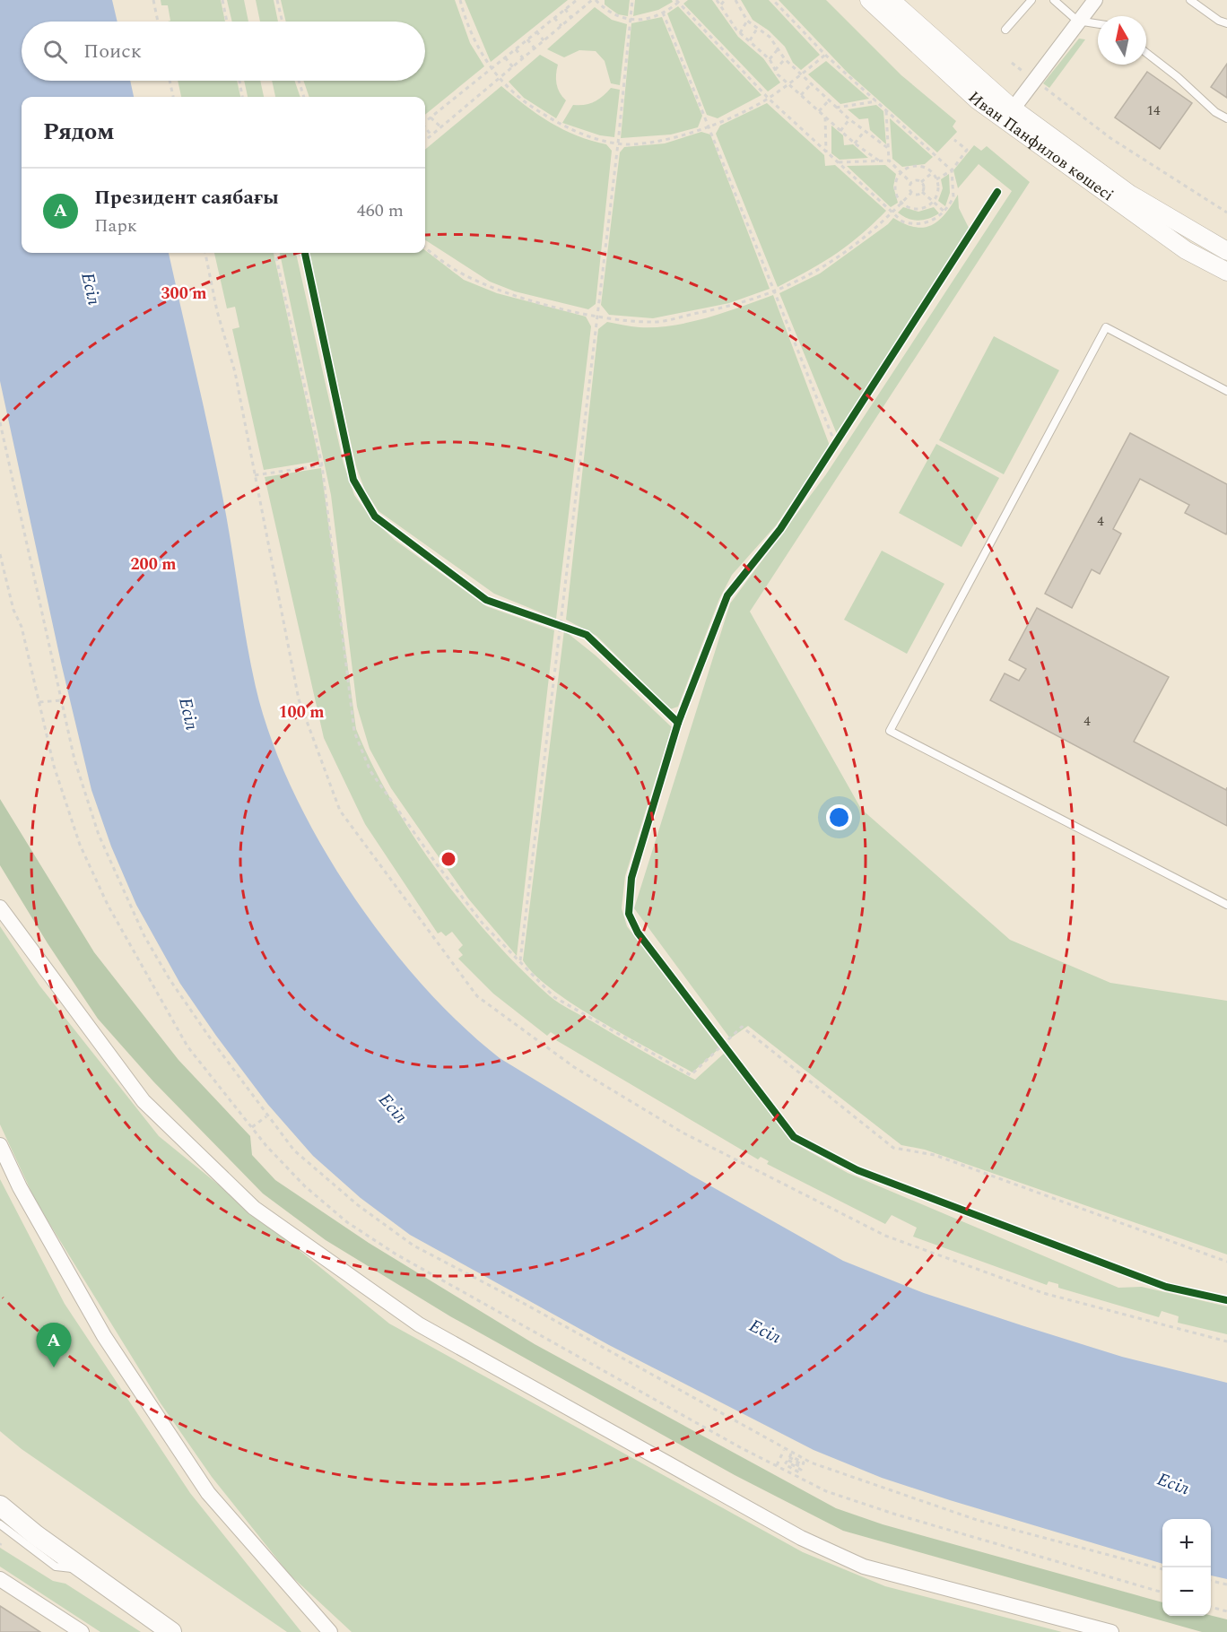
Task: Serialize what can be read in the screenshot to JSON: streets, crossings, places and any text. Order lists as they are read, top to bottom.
{
  "streets": {
    "street": ["Иван Панфилов көшесі"]
  },
  "water": ["Есіл"],
  "house_numbers": ["14", "4", "4"],
  "north": "top",
  "page": {
    "search": "Поиск",
    "heading": "Рядом",
    "list": [
      {
        "mark": "A",
        "name": "Президент саябағы",
        "note": "Парк",
        "value": "460 m"
      }
    ],
    "pins": "A",
    "map_buttons": ["+", "−"]
  },
  "rings": ["300 m", "200 m", "100 m"]
}
